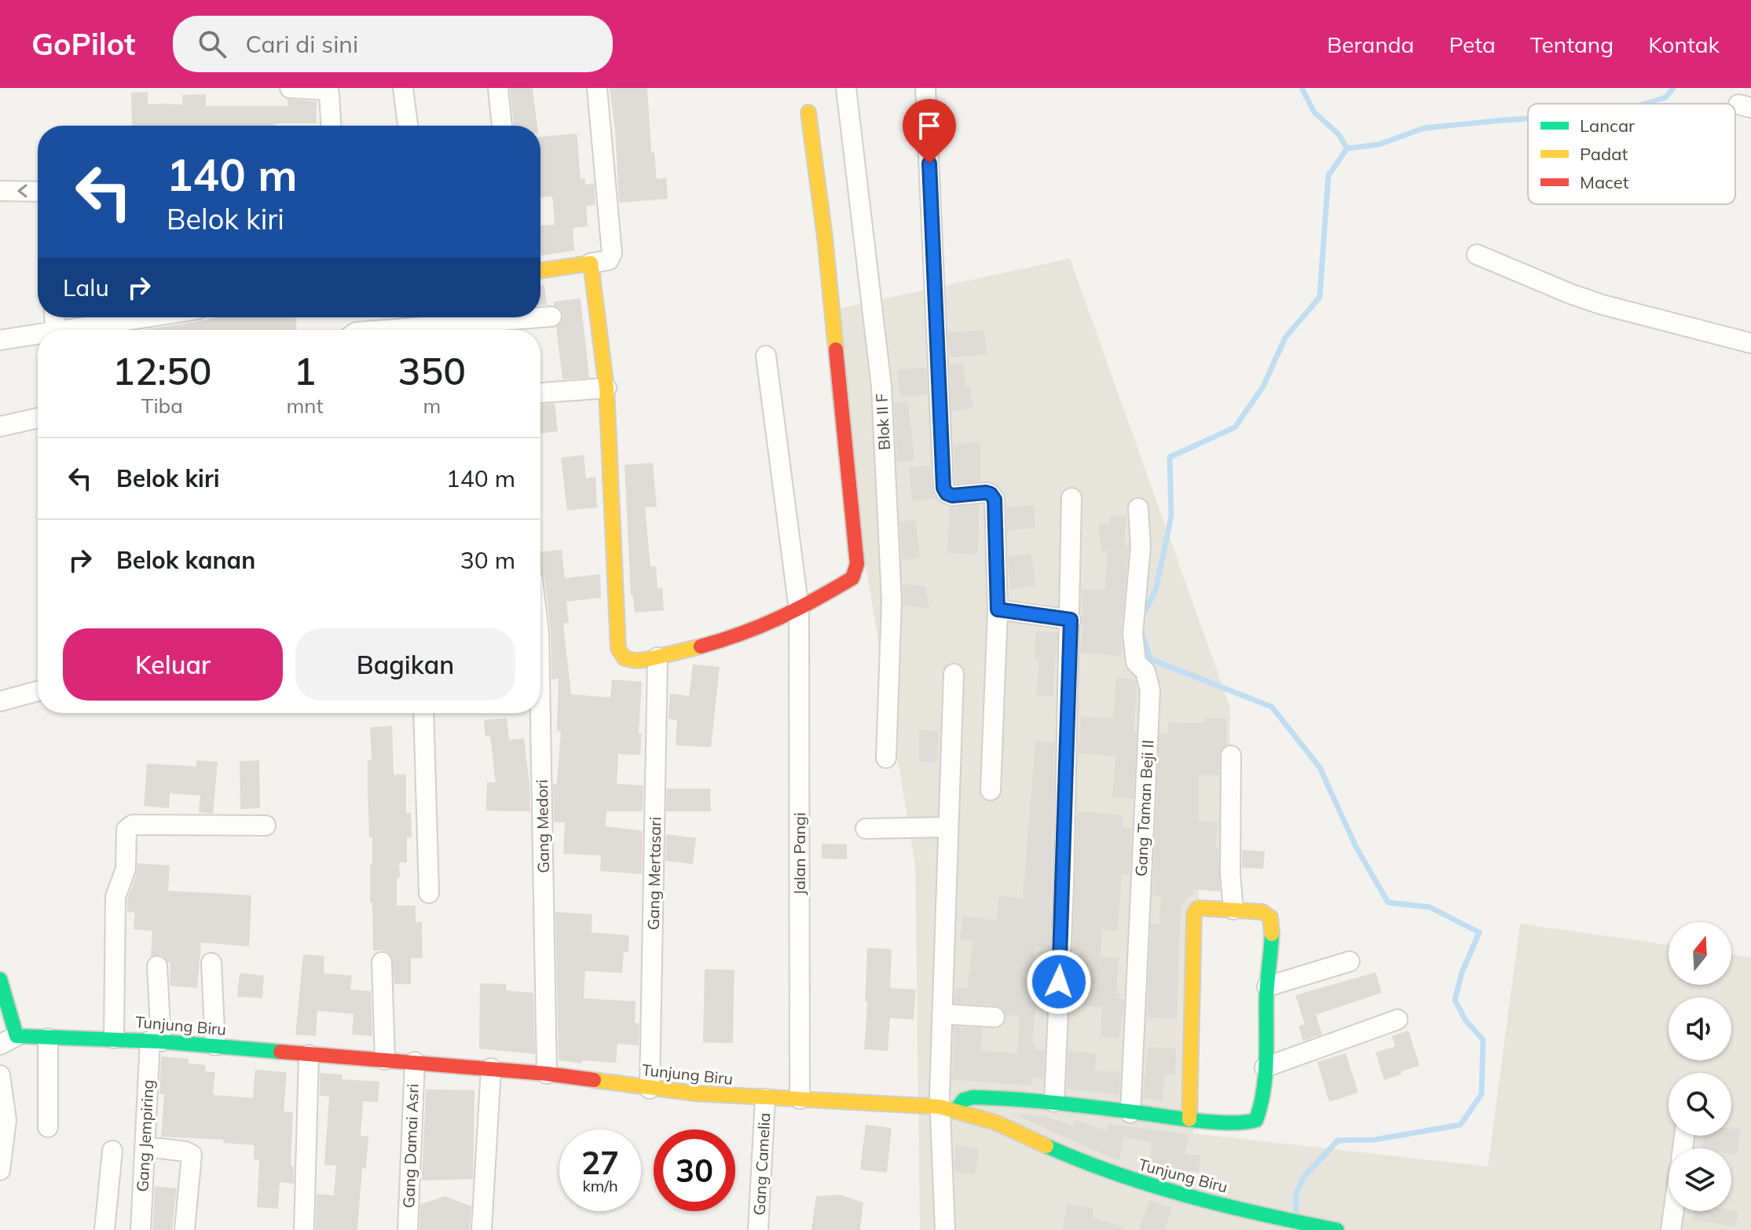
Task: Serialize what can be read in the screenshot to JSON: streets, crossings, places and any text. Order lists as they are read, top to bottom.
{
  "streets": {
    "street": [
      "Blok II F",
      "Gang Taman Beji II",
      "Gang Medori",
      "Jalan Pangi",
      "Gang Mertasari",
      "Tunjung Biru",
      "Gang Jempiring",
      "Gang Damai Asri",
      "Gang Camelia"
    ]
  },
  "crossings": [
    ["Gang Medori", "Tunjung Biru"],
    ["Jalan Pangi", "Tunjung Biru"],
    ["Gang Mertasari", "Tunjung Biru"],
    ["Tunjung Biru", "Gang Jempiring"],
    ["Tunjung Biru", "Gang Damai Asri"],
    ["Tunjung Biru", "Gang Camelia"]
  ],
  "legend": ["Lancar", "Padat", "Macet"],
  "north": "top",
  "page": {
    "header": "GoPilot",
    "search": "Cari di sini",
    "nav": [
      "Beranda",
      "Peta",
      "Tentang",
      "Kontak"
    ],
    "turn": ["140 m", "Belok kiri"],
    "then": "Lalu",
    "eta": [
      "12:50",
      "Tiba",
      "1",
      "mnt",
      "350",
      "m"
    ],
    "list": [
      {
        "name": "Belok kiri",
        "value": "140 m"
      },
      {
        "name": "Belok kanan",
        "value": "30 m"
      }
    ],
    "buttons": ["Keluar", "Bagikan"],
    "speed": "27 km/h",
    "limit": "30"
  }
}
